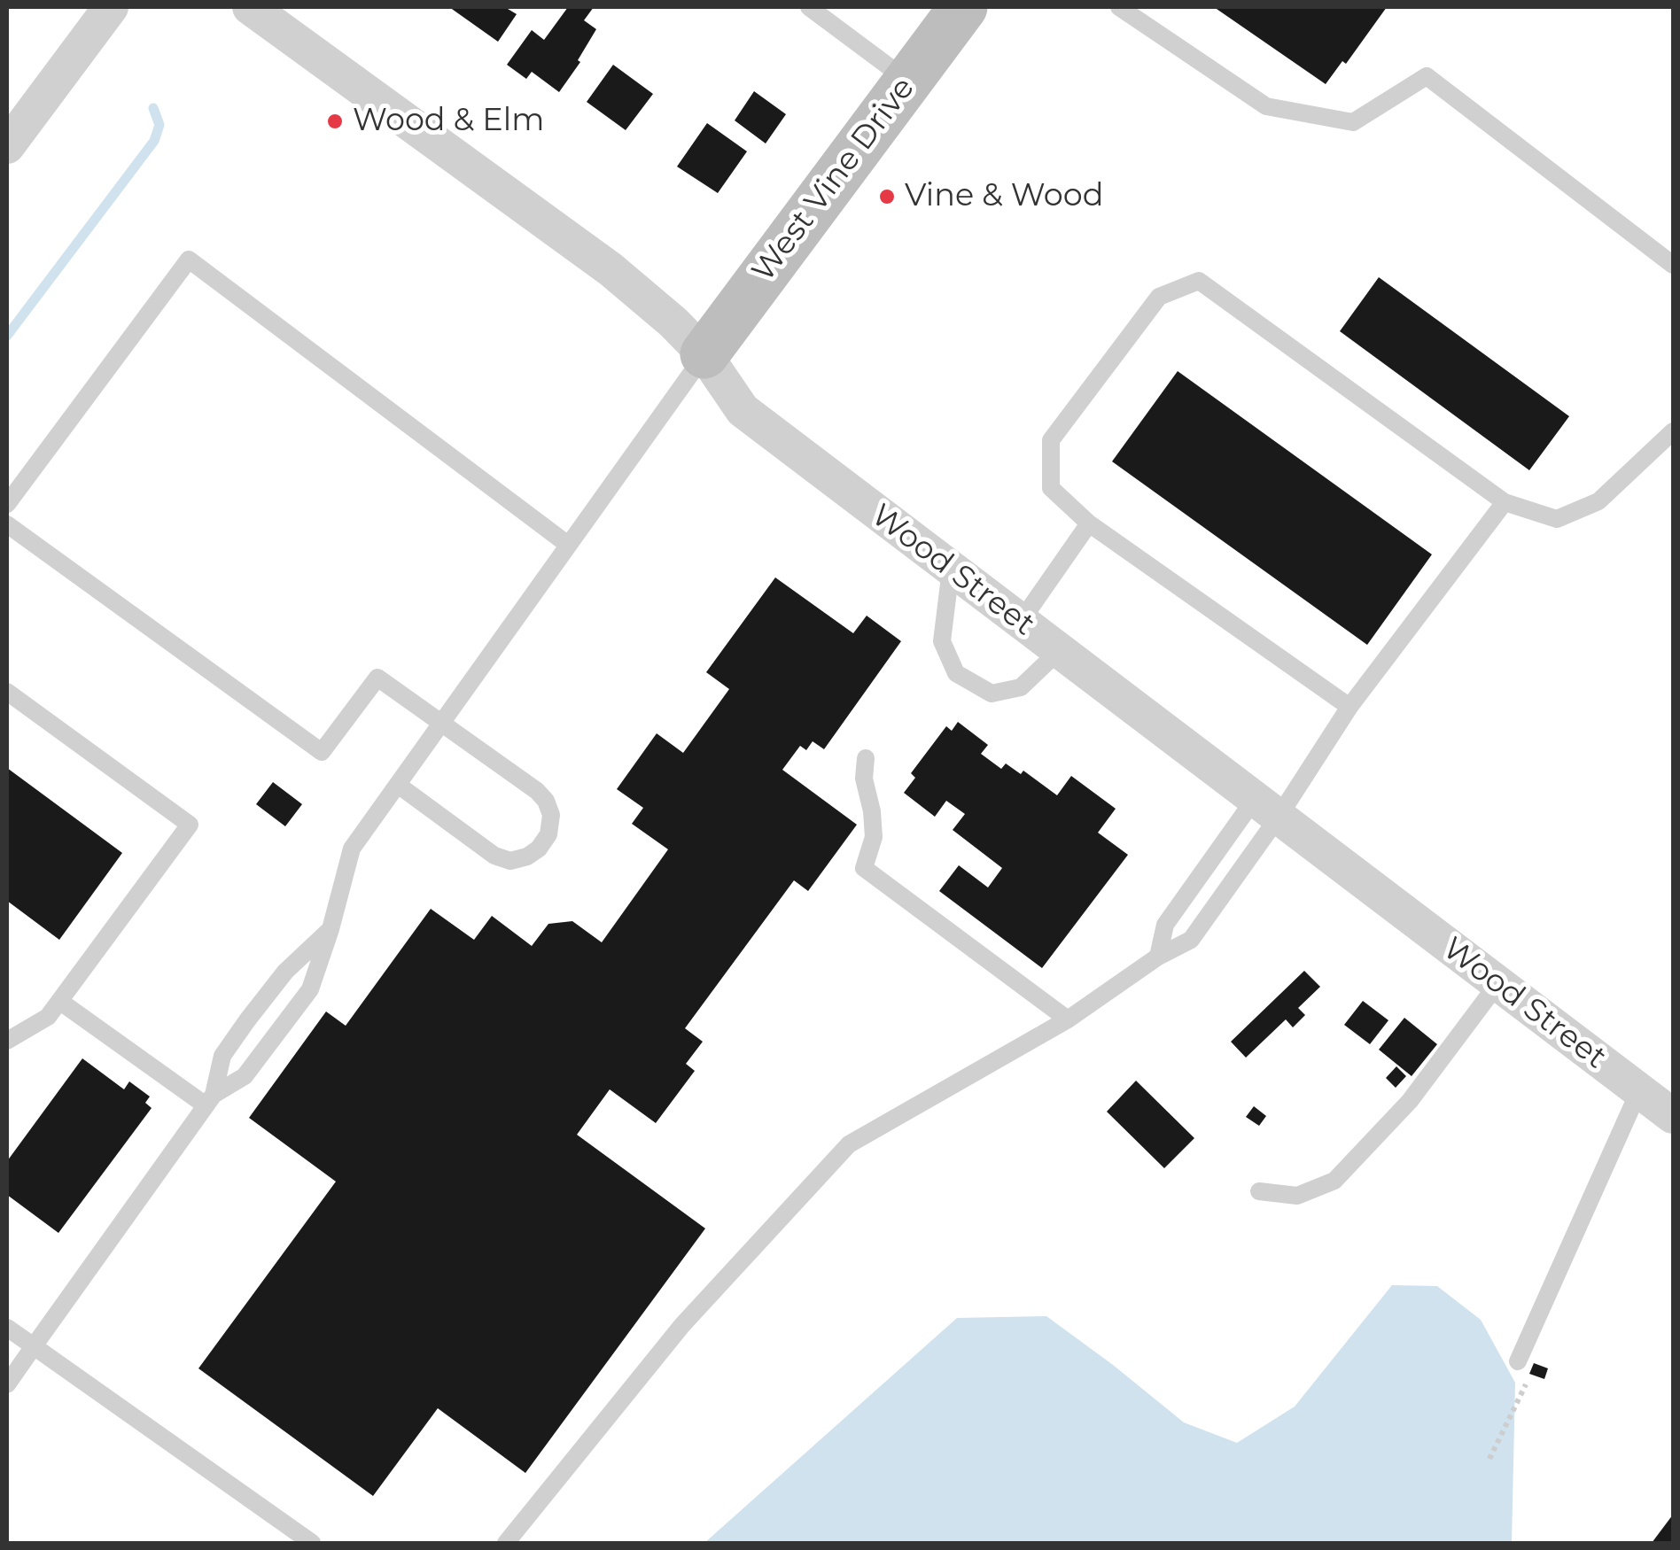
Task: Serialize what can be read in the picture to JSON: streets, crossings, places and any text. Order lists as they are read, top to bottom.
{
  "streets": {
    "street": ["West Vine Drive", "Wood Street"]
  },
  "crossings": [
    ["West Vine Drive", "Wood Street"]
  ],
  "places": ["Wood & Elm", "Vine & Wood"]
}
